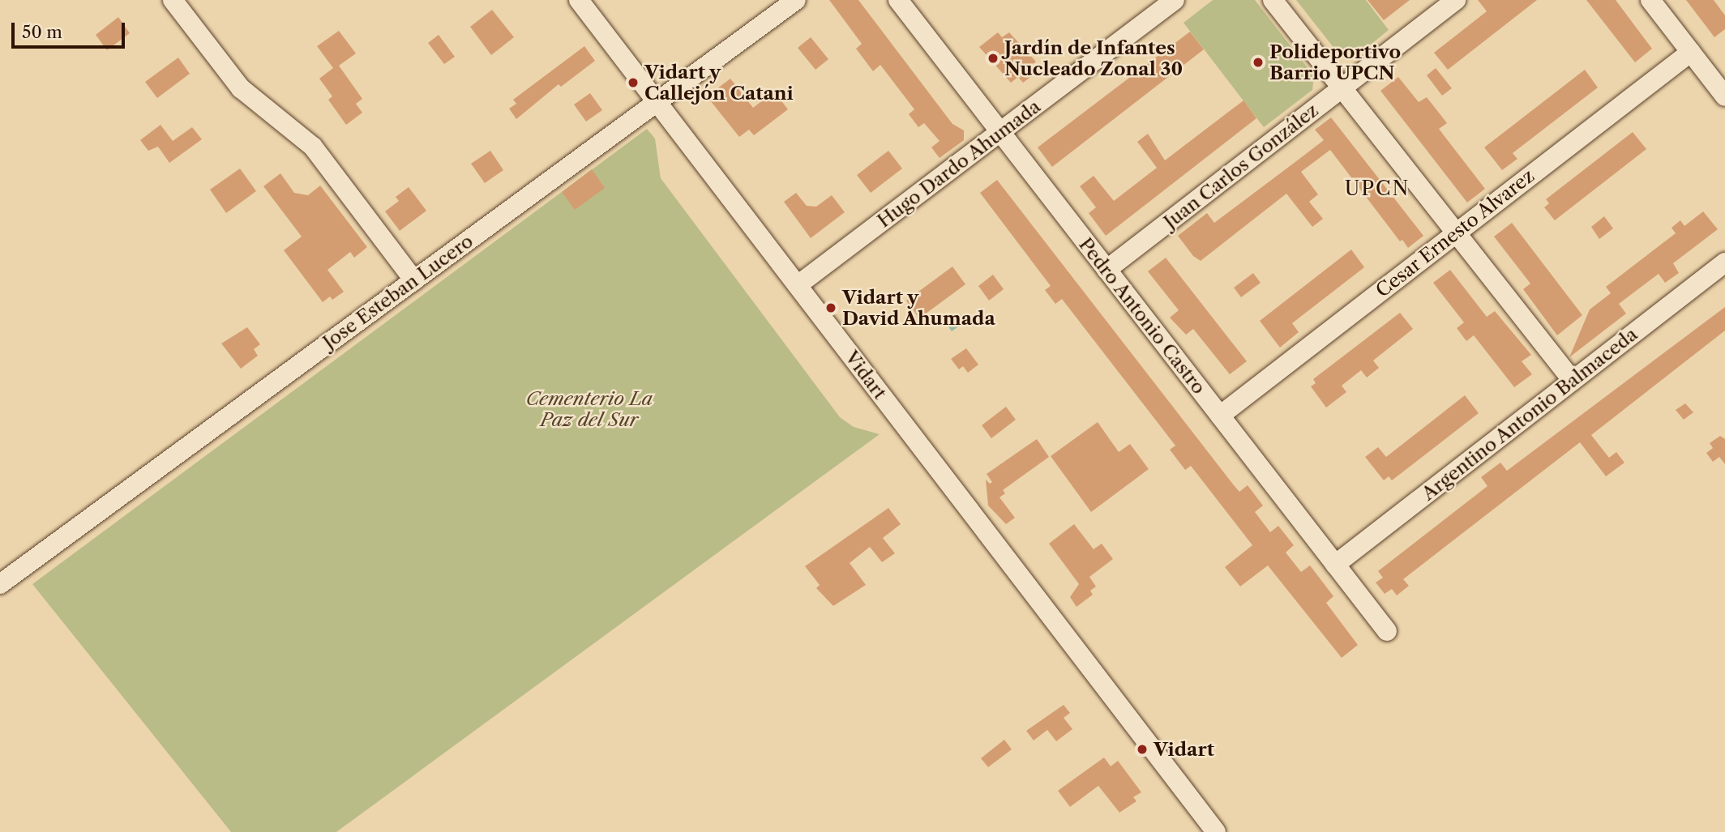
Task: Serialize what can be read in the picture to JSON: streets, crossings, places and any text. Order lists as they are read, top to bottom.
{
  "streets": {
    "street": [
      "Hugo Dardo Ahumada",
      "Juan Carlos González",
      "Cesar Ernesto Alvarez",
      "Jose Esteban Lucero",
      "Pedro Antonio Castro",
      "Vidart",
      "Argentino Antonio Balmaceda"
    ]
  },
  "crossings": [
    ["Hugo Dardo Ahumada", "Pedro Antonio Castro"],
    ["Hugo Dardo Ahumada", "Vidart"],
    ["Juan Carlos González", "Pedro Antonio Castro"],
    ["Cesar Ernesto Alvarez", "Pedro Antonio Castro"],
    ["Jose Esteban Lucero", "Vidart"],
    ["Pedro Antonio Castro", "Argentino Antonio Balmaceda"]
  ],
  "districts": ["UPCN"],
  "parks": ["Cementerio La Paz del Sur"],
  "places": [
    "Jardín de Infantes Nucleado Zonal 30",
    "Polideportivo Barrio UPCN",
    "Vidart y Callejón Catani",
    "Vidart y David Ahumada",
    "Vidart"
  ],
  "scale_bar": "50 m"
}
